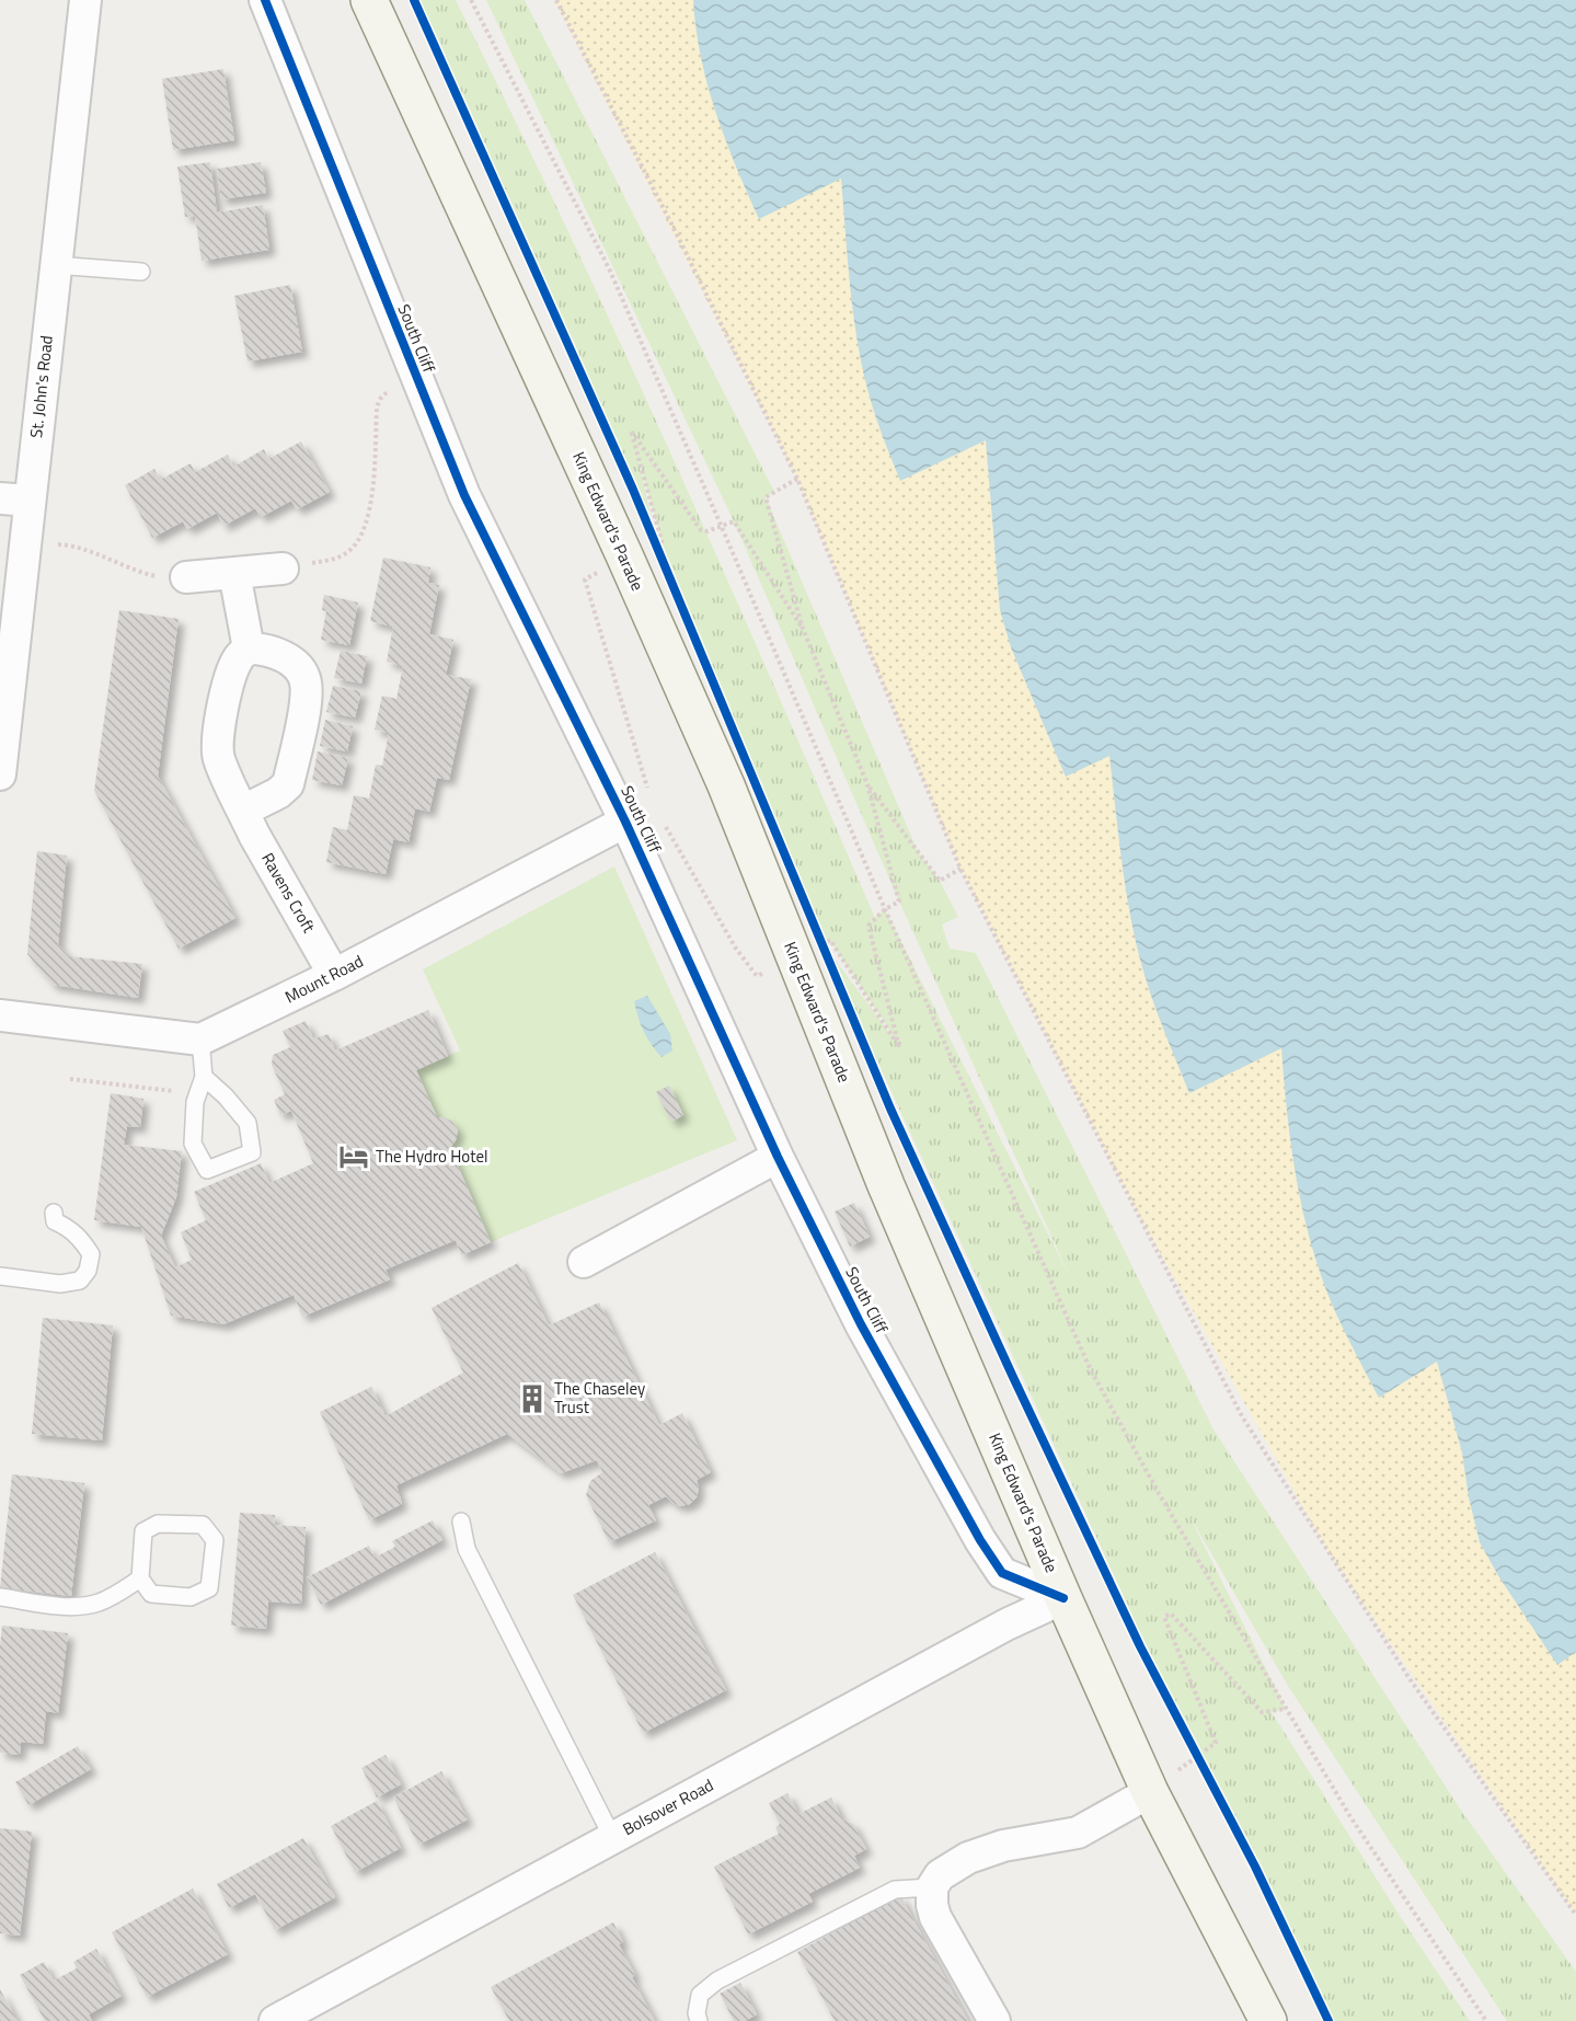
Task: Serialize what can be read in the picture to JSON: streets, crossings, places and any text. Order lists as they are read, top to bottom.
{
  "streets": {
    "main road": ["King Edward's Parade"],
    "street": [
      "South Cliff",
      "St. John's Road",
      "Ravens Croft",
      "Mount Road",
      "Bolsover Road"
    ]
  },
  "crossings": [
    ["South Cliff", "King Edward's Parade"],
    ["South Cliff", "Mount Road"],
    ["South Cliff", "Bolsover Road"],
    ["King Edward's Parade", "Bolsover Road"],
    ["Ravens Croft", "Mount Road"]
  ],
  "places": {
    "hotel": ["The Hydro Hotel"],
    "building": ["The Chaseley Trust"]
  }
}
